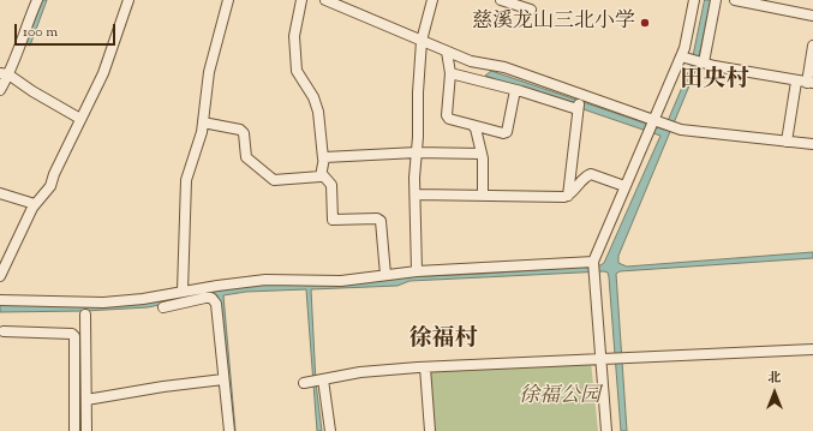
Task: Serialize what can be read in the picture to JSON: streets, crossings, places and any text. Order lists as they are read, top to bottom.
{
  "districts": ["田央村", "徐福村"],
  "parks": ["徐福公园"],
  "places": ["慈溪龙山三北小学"],
  "scale_bar": "100 m",
  "north": "top"
}
